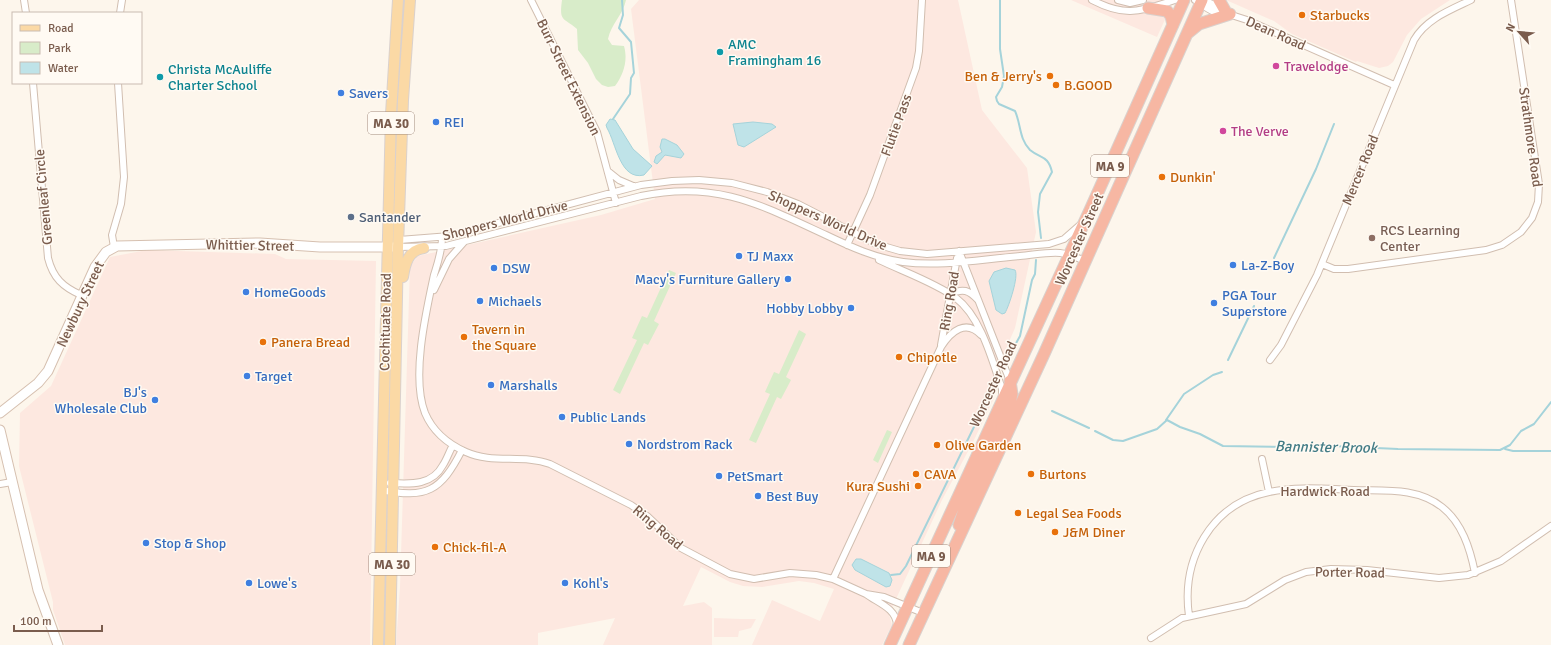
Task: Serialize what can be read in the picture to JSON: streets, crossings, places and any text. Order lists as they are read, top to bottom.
{
  "streets": {
    "highway": ["MA 9", "Worcester Street", "Worcester Road"],
    "main road": ["MA 30", "Cochituate Road"],
    "street": [
      "Dean Road",
      "Burr Street Extension",
      "Flutie Pass",
      "Strathmore Road",
      "Mercer Road",
      "Greenleaf Circle",
      "Shoppers World Drive",
      "Whittier Street",
      "Ring Road",
      "Newbury Street",
      "Hardwick Road",
      "Porter Road"
    ]
  },
  "crossings": [
    ["Dean Road", "Mercer Road"],
    ["Dean Road", "Worcester Street"],
    ["Burr Street Extension", "Shoppers World Drive"],
    ["Flutie Pass", "Shoppers World Drive"],
    ["Strathmore Road", "Mercer Road"],
    ["MA 9", "Worcester Street"],
    ["MA 9", "Ring Road"],
    ["Greenleaf Circle", "Newbury Street"],
    ["Shoppers World Drive", "Worcester Street"],
    ["Shoppers World Drive", "Whittier Street"],
    ["Shoppers World Drive", "Ring Road"],
    ["Shoppers World Drive", "Cochituate Road"],
    ["Shoppers World Drive", "Worcester Road"],
    ["Worcester Street", "Worcester Road"],
    ["Whittier Street", "Newbury Street"],
    ["Whittier Street", "Cochituate Road"],
    ["Ring Road", "Worcester Road"],
    ["Hardwick Road", "Porter Road"]
  ],
  "water": ["Bannister Brook"],
  "places": [
    "Starbucks",
    "AMC Framingham 16",
    "Travelodge",
    "Ben & Jerry's",
    "Christa McAuliffe Charter School",
    "B.GOOD",
    "Savers",
    "REI",
    "The Verve",
    "Dunkin'",
    "Santander",
    "RCS Learning Center",
    "TJ Maxx",
    "La-Z-Boy",
    "DSW",
    "Macy's Furniture Gallery",
    "HomeGoods",
    "Michaels",
    "PGA Tour Superstore",
    "Hobby Lobby",
    "Tavern in the Square",
    "Panera Bread",
    "Chipotle",
    "Target",
    "Marshalls",
    "BJ's Wholesale Club",
    "Public Lands",
    "Nordstrom Rack",
    "Olive Garden",
    "CAVA",
    "Burtons",
    "PetSmart",
    "Kura Sushi",
    "Best Buy",
    "Legal Sea Foods",
    "J&M Diner",
    "Stop & Shop",
    "Chick-fil-A",
    "Lowe's",
    "Kohl's"
  ],
  "legend": ["Road", "Park", "Water"],
  "scale_bar": "100 m",
  "north": "top left"
}
